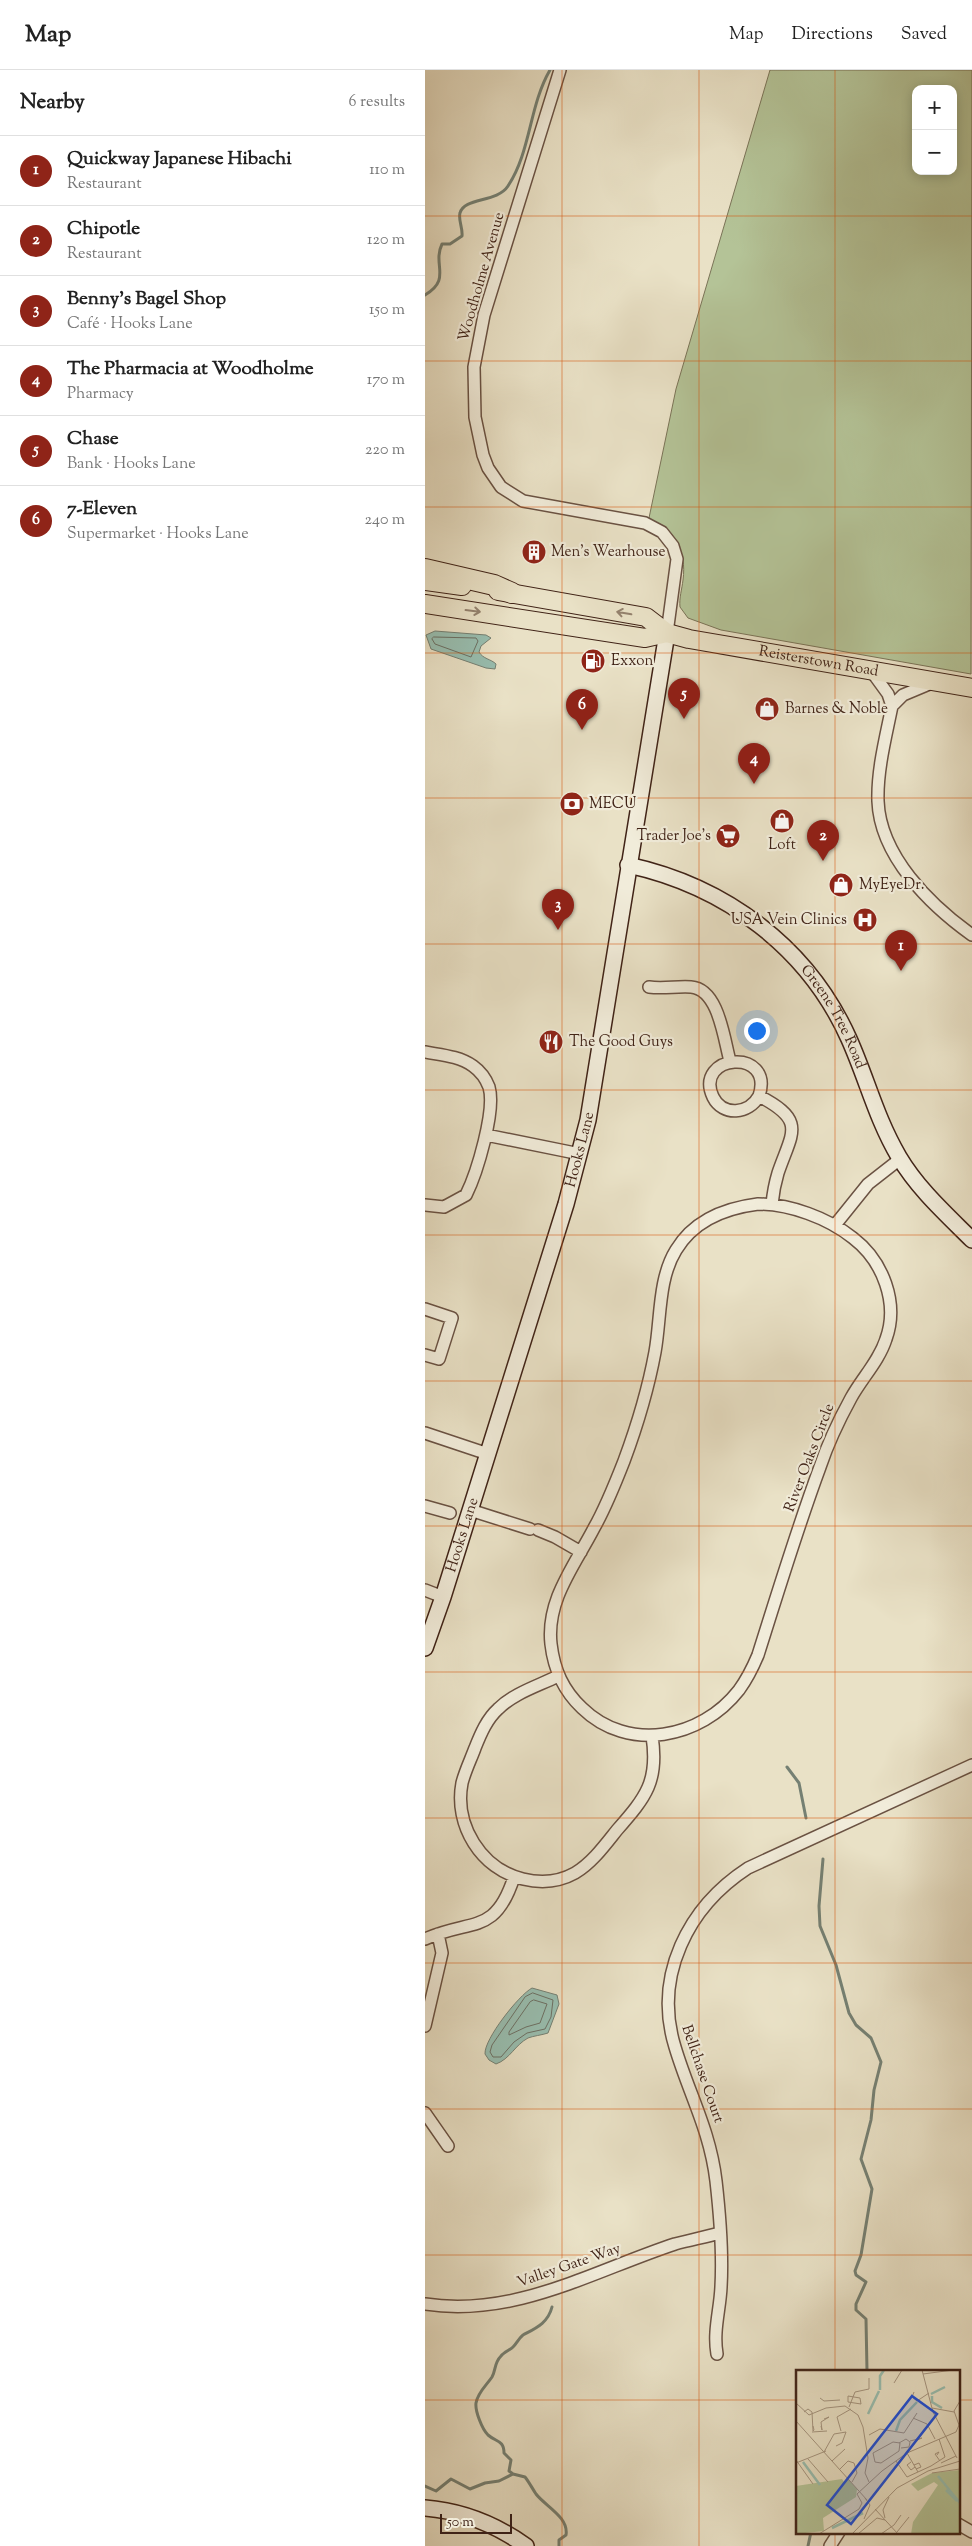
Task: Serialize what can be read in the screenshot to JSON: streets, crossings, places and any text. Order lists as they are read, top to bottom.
{
  "streets": {
    "main road": ["Reisterstown Road"],
    "street": [
      "Woodholme Avenue",
      "Greene Tree Road",
      "Hooks Lane",
      "River Oaks Circle",
      "Bellchase Court",
      "Valley Gate Way"
    ]
  },
  "crossings": [
    ["Woodholme Avenue", "Reisterstown Road"],
    ["Woodholme Avenue", "Hooks Lane"],
    ["Reisterstown Road", "Hooks Lane"],
    ["Greene Tree Road", "Hooks Lane"],
    ["Bellchase Court", "Valley Gate Way"]
  ],
  "places": {
    "building": ["Men's Wearhouse"],
    "fuel station": ["Exxon"],
    "shop": ["Barnes & Noble", "Loft", "MyEyeDr."],
    "bank": ["MECU"],
    "supermarket": ["Trader Joe's"],
    "hospital": ["USA Vein Clinics"],
    "restaurant": ["The Good Guys"]
  },
  "scale_bar": "50 m",
  "page": {
    "header": "Map",
    "nav": ["Map", "Directions", "Saved"],
    "heading": ["Nearby", "6 results"],
    "map_buttons": ["+", "−"],
    "list": [
      {
        "mark": "1",
        "name": "Quickway Japanese Hibachi",
        "note": "Restaurant",
        "value": "110 m"
      },
      {
        "mark": "2",
        "name": "Chipotle",
        "note": "Restaurant",
        "value": "120 m"
      },
      {
        "mark": "3",
        "name": "Benny's Bagel Shop",
        "note": "Café · Hooks Lane",
        "value": "150 m"
      },
      {
        "mark": "4",
        "name": "The Pharmacia at Woodholme",
        "note": "Pharmacy",
        "value": "170 m"
      },
      {
        "mark": "5",
        "name": "Chase",
        "note": "Bank · Hooks Lane",
        "value": "220 m"
      },
      {
        "mark": "6",
        "name": "7-Eleven",
        "note": "Supermarket · Hooks Lane",
        "value": "240 m"
      }
    ],
    "pins": [
      "5",
      "6",
      "4",
      "2",
      "3",
      "1"
    ],
    "scale": "50 m"
  }
}
